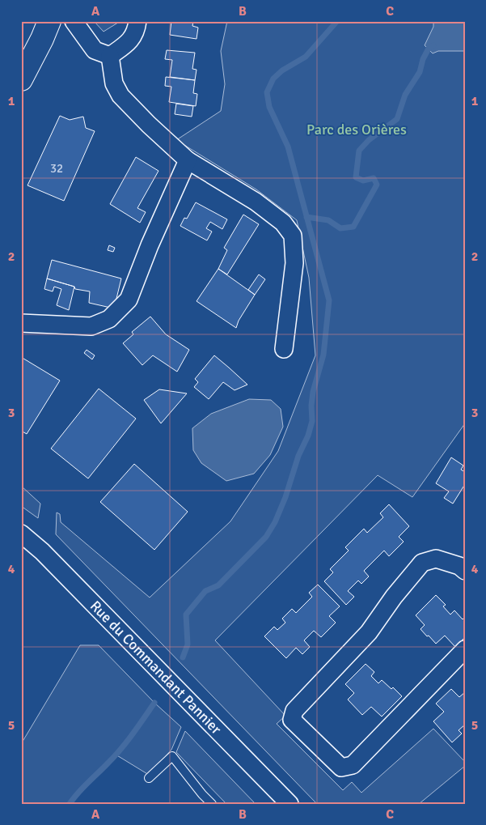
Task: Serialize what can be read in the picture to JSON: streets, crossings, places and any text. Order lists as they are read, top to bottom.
{
  "streets": {
    "street": ["Rue du Commandant Pannier"]
  },
  "parks": ["Parc des Orières"],
  "house_numbers": ["32"],
  "grid": {
    "columns": ["A", "B", "C"],
    "rows": [
      "1",
      "2",
      "3",
      "4",
      "5"
    ]
  }
}
